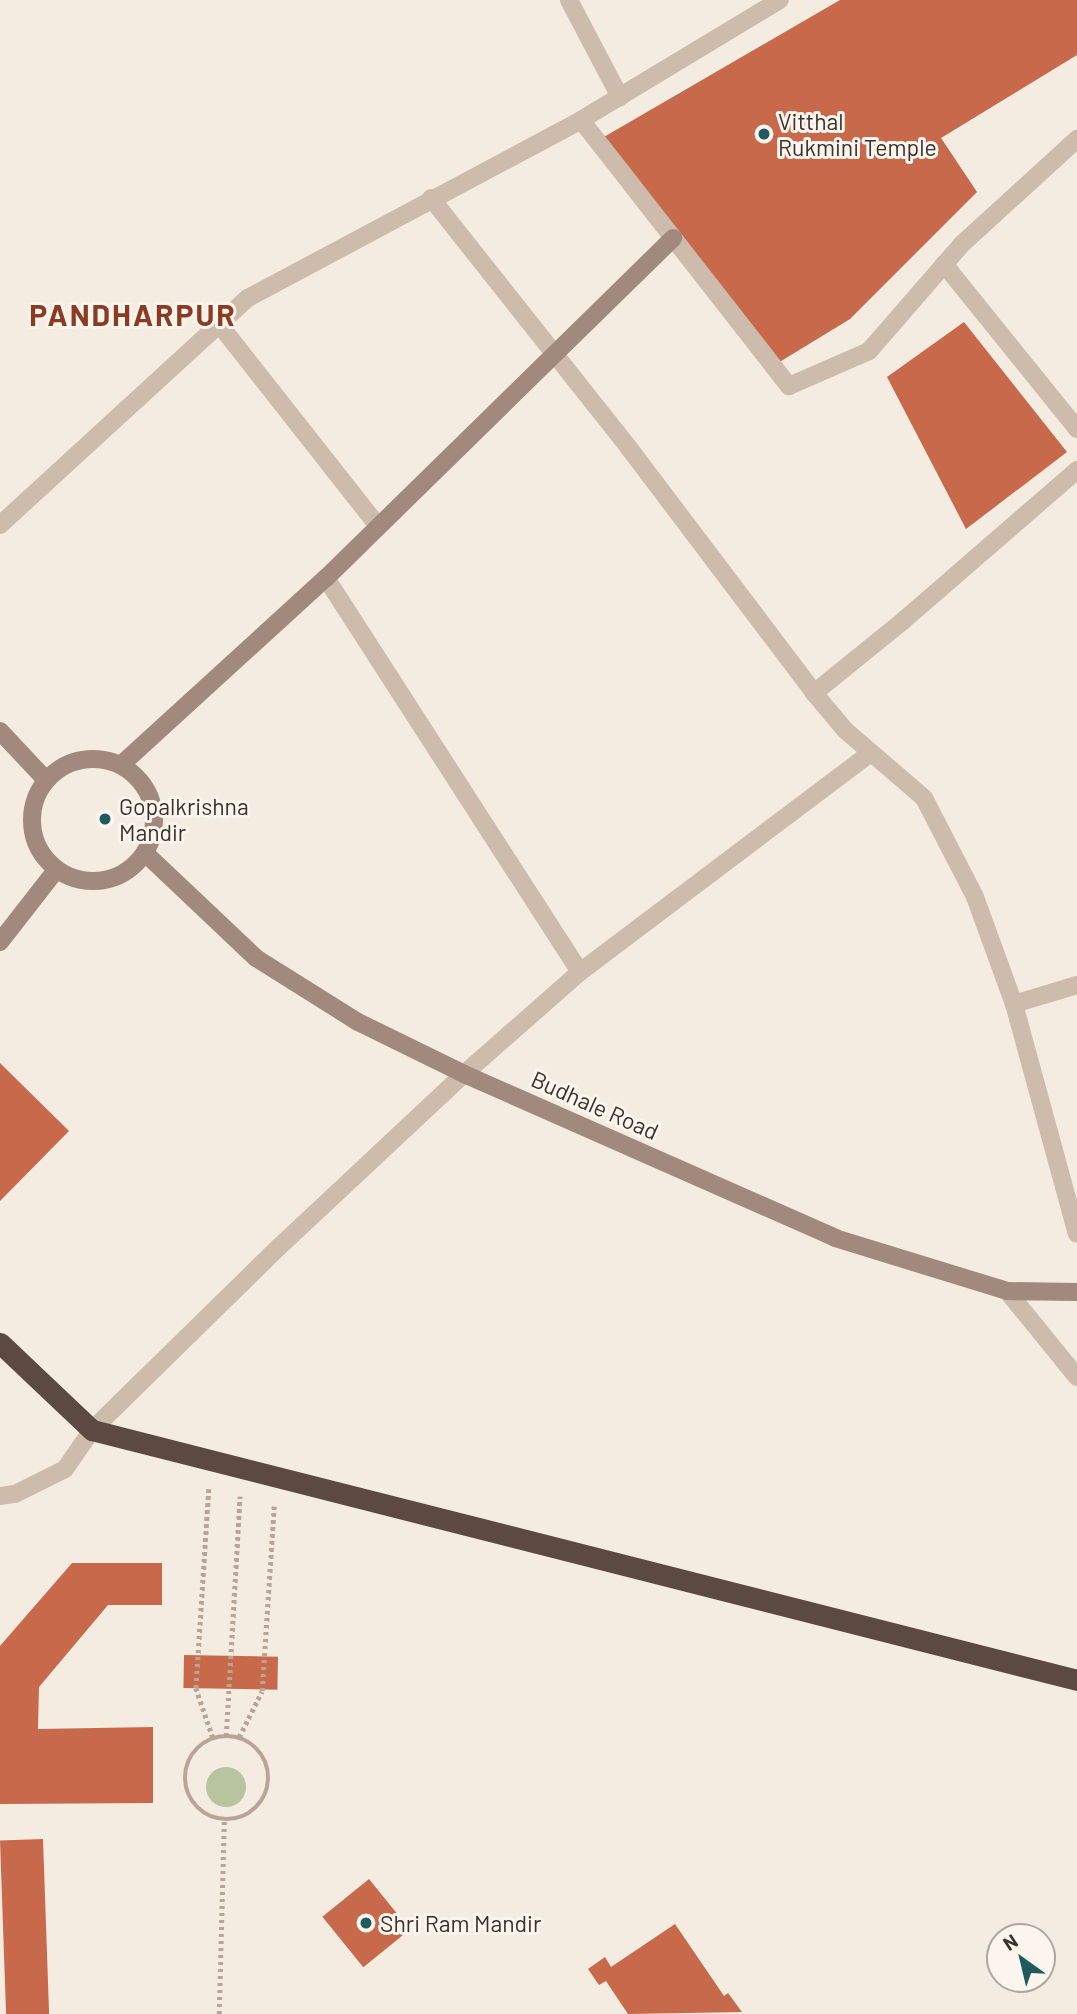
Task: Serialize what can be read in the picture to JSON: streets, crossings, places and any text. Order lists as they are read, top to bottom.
{
  "streets": {
    "street": ["Budhale Road"]
  },
  "districts": ["PANDHARPUR"],
  "places": ["Vitthal Rukmini Temple", "Gopalkrishna Mandir", "Shri Ram Mandir"],
  "north": "top left"
}
